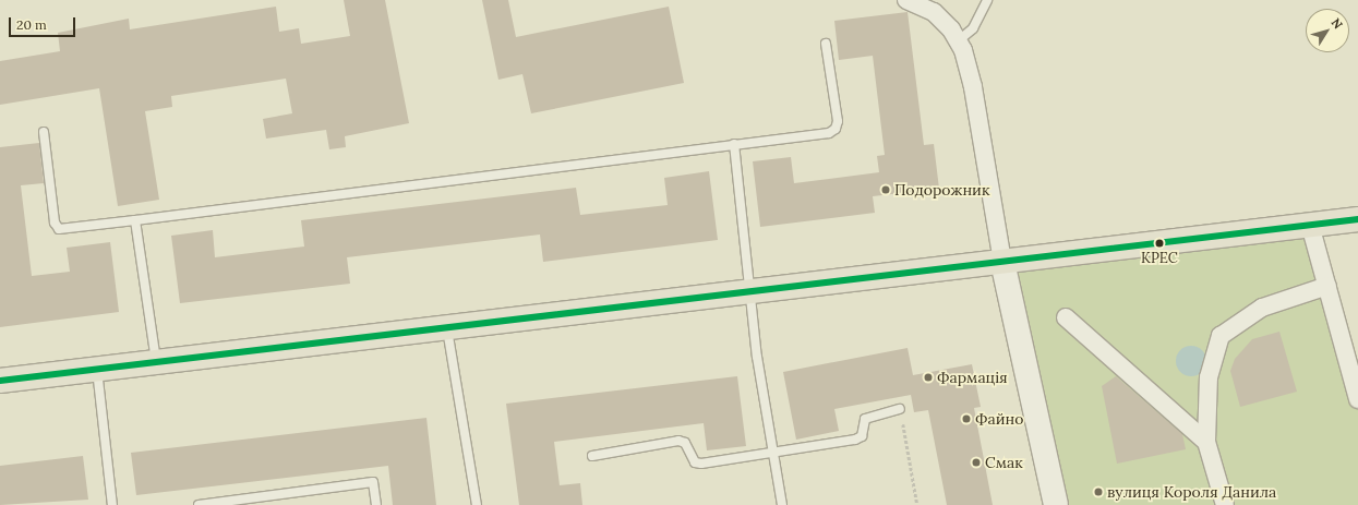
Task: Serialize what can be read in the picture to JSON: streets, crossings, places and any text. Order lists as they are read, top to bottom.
{
  "places": [
    "Подорожник",
    "КРЕС",
    "Фармація",
    "Файно",
    "Смак",
    "вулиця Короля Данила"
  ],
  "scale_bar": "20 m",
  "north": "top right"
}
